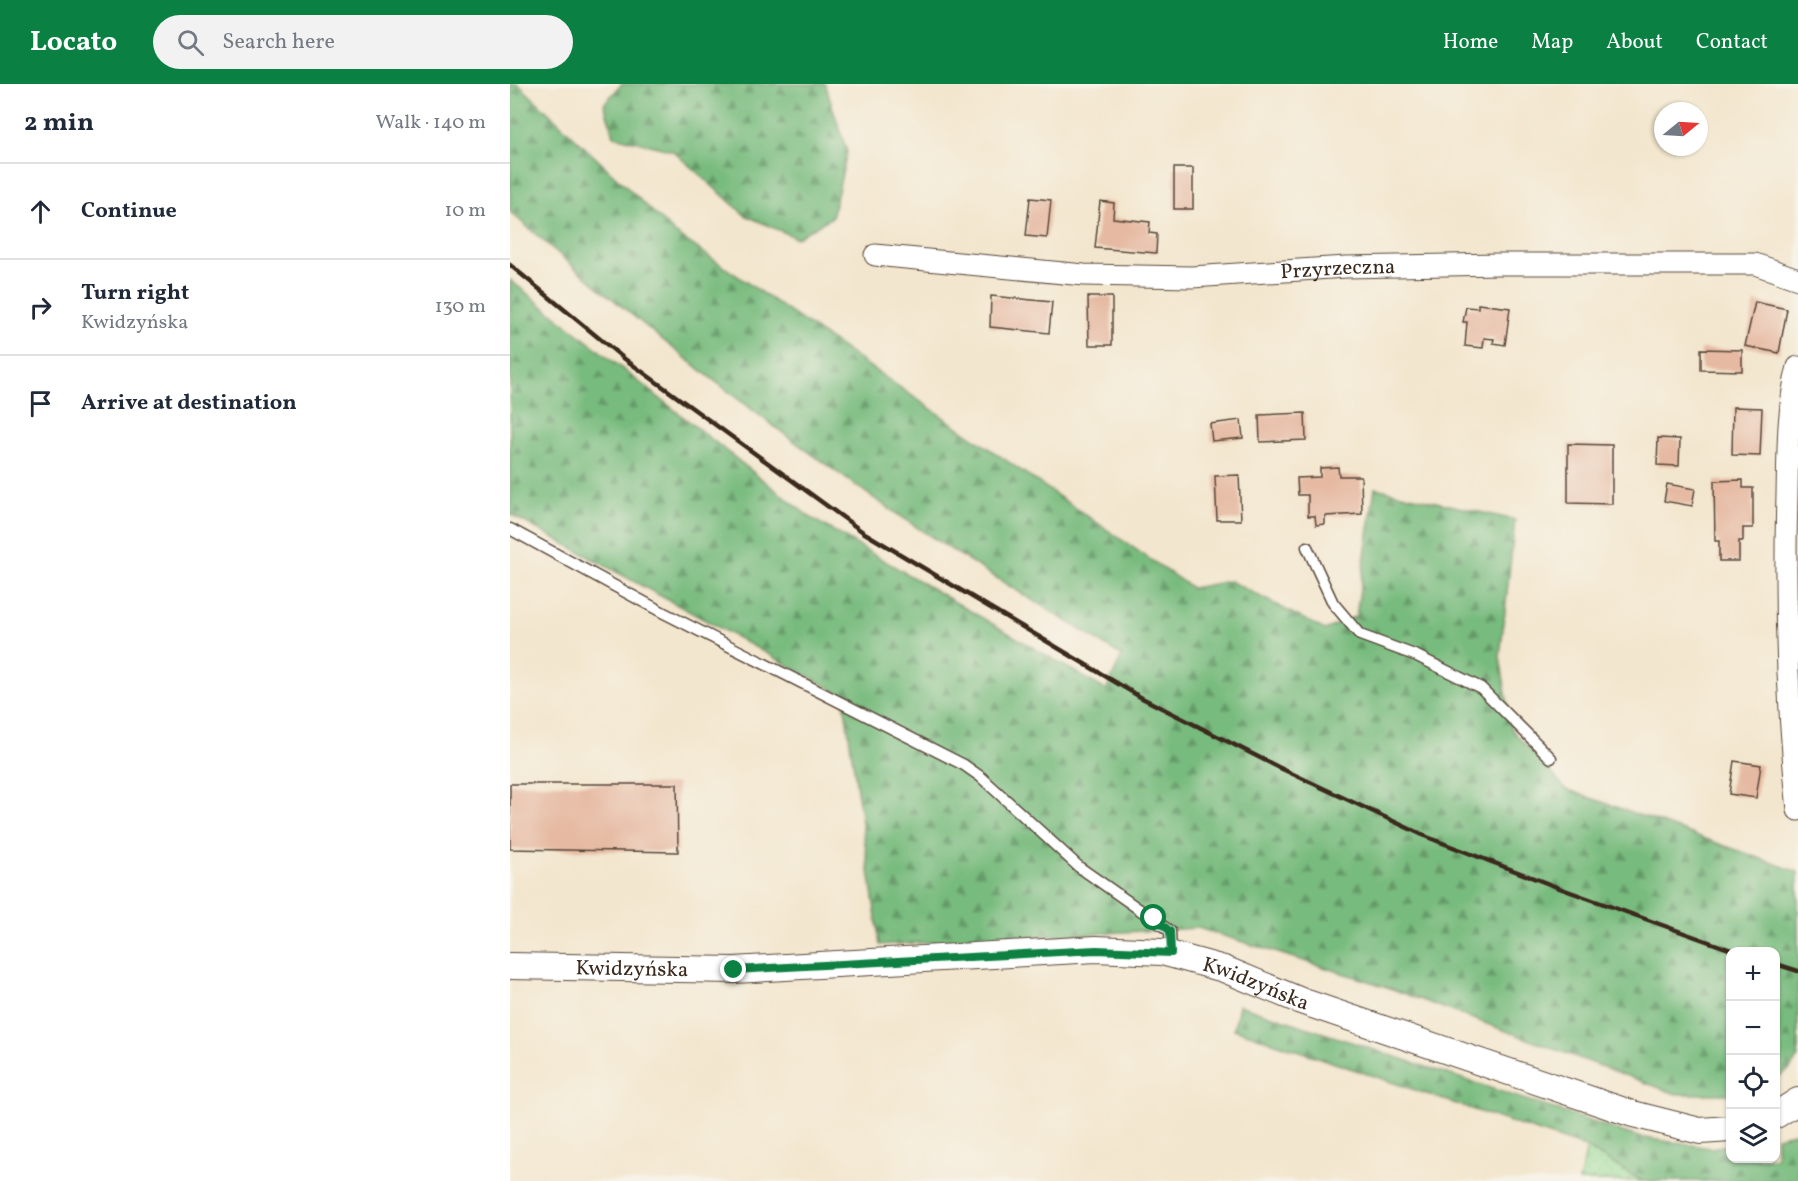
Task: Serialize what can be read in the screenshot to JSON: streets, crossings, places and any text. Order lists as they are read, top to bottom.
{
  "streets": {
    "street": ["Przyrzeczna", "Kwidzyńska"]
  },
  "north": "right",
  "page": {
    "header": "Locato",
    "search": "Search here",
    "nav": [
      "Home",
      "Map",
      "About",
      "Contact"
    ],
    "heading": ["2 min", "Walk · 140 m"],
    "list": [
      ["Continue", "10 m"],
      ["Turn right", "Kwidzyńska", "130 m"],
      "Arrive at destination"
    ],
    "map_buttons": ["+", "−"]
  }
}
